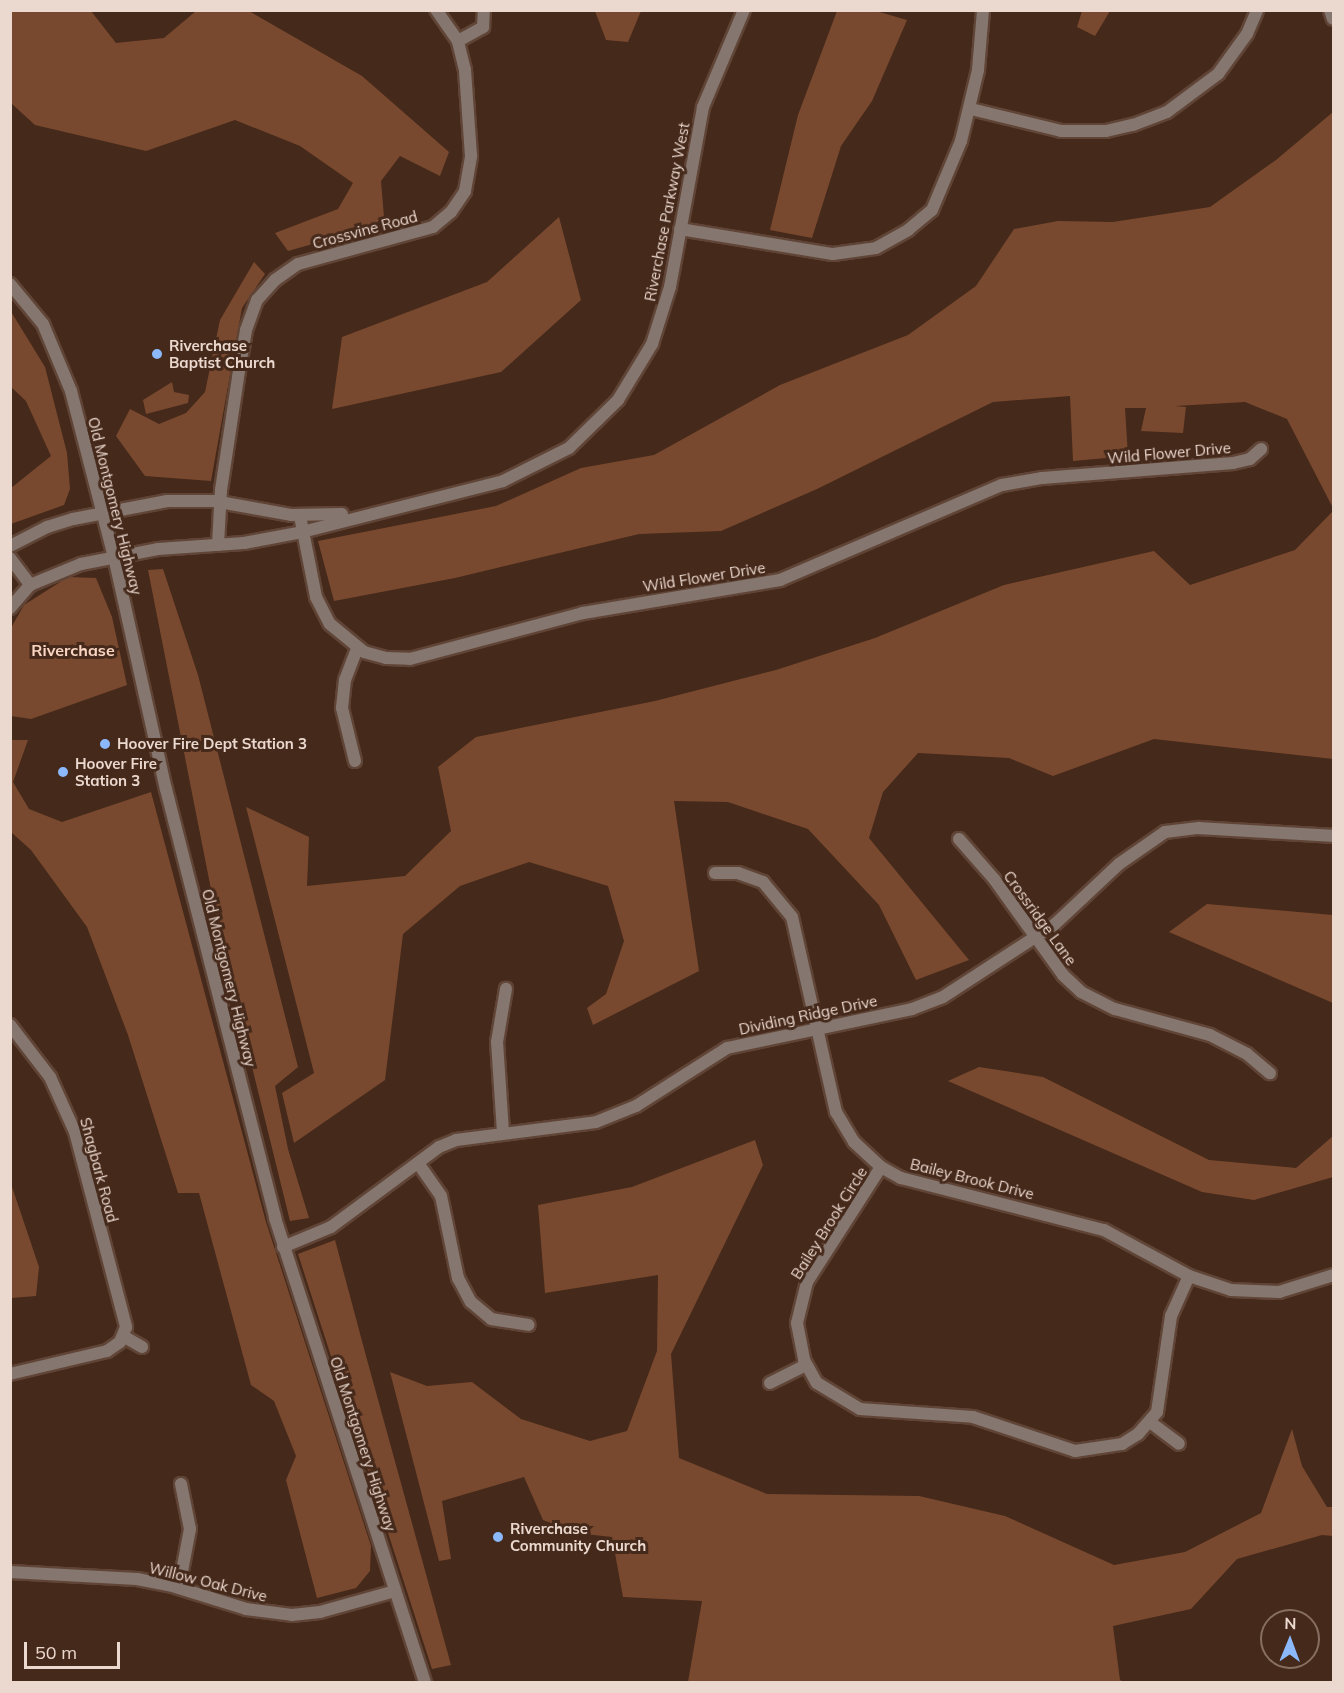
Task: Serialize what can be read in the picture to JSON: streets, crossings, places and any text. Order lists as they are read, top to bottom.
{
  "streets": {
    "street": [
      "Riverchase Parkway West",
      "Crossvine Road",
      "Wild Flower Drive",
      "Old Montgomery Highway",
      "Crossridge Lane",
      "Dividing Ridge Drive",
      "Shagbark Road",
      "Bailey Brook Drive",
      "Bailey Brook Circle",
      "Willow Oak Drive"
    ]
  },
  "crossings": [
    ["Riverchase Parkway West", "Crossvine Road"],
    ["Riverchase Parkway West", "Wild Flower Drive"],
    ["Riverchase Parkway West", "Old Montgomery Highway"],
    ["Old Montgomery Highway", "Dividing Ridge Drive"],
    ["Old Montgomery Highway", "Willow Oak Drive"],
    ["Crossridge Lane", "Dividing Ridge Drive"],
    ["Dividing Ridge Drive", "Bailey Brook Drive"],
    ["Bailey Brook Drive", "Bailey Brook Circle"]
  ],
  "districts": ["Riverchase"],
  "places": [
    "Riverchase Baptist Church",
    "Hoover Fire Dept Station 3",
    "Hoover Fire Station 3",
    "Riverchase Community Church"
  ],
  "scale_bar": "50 m",
  "north": "top"
}
